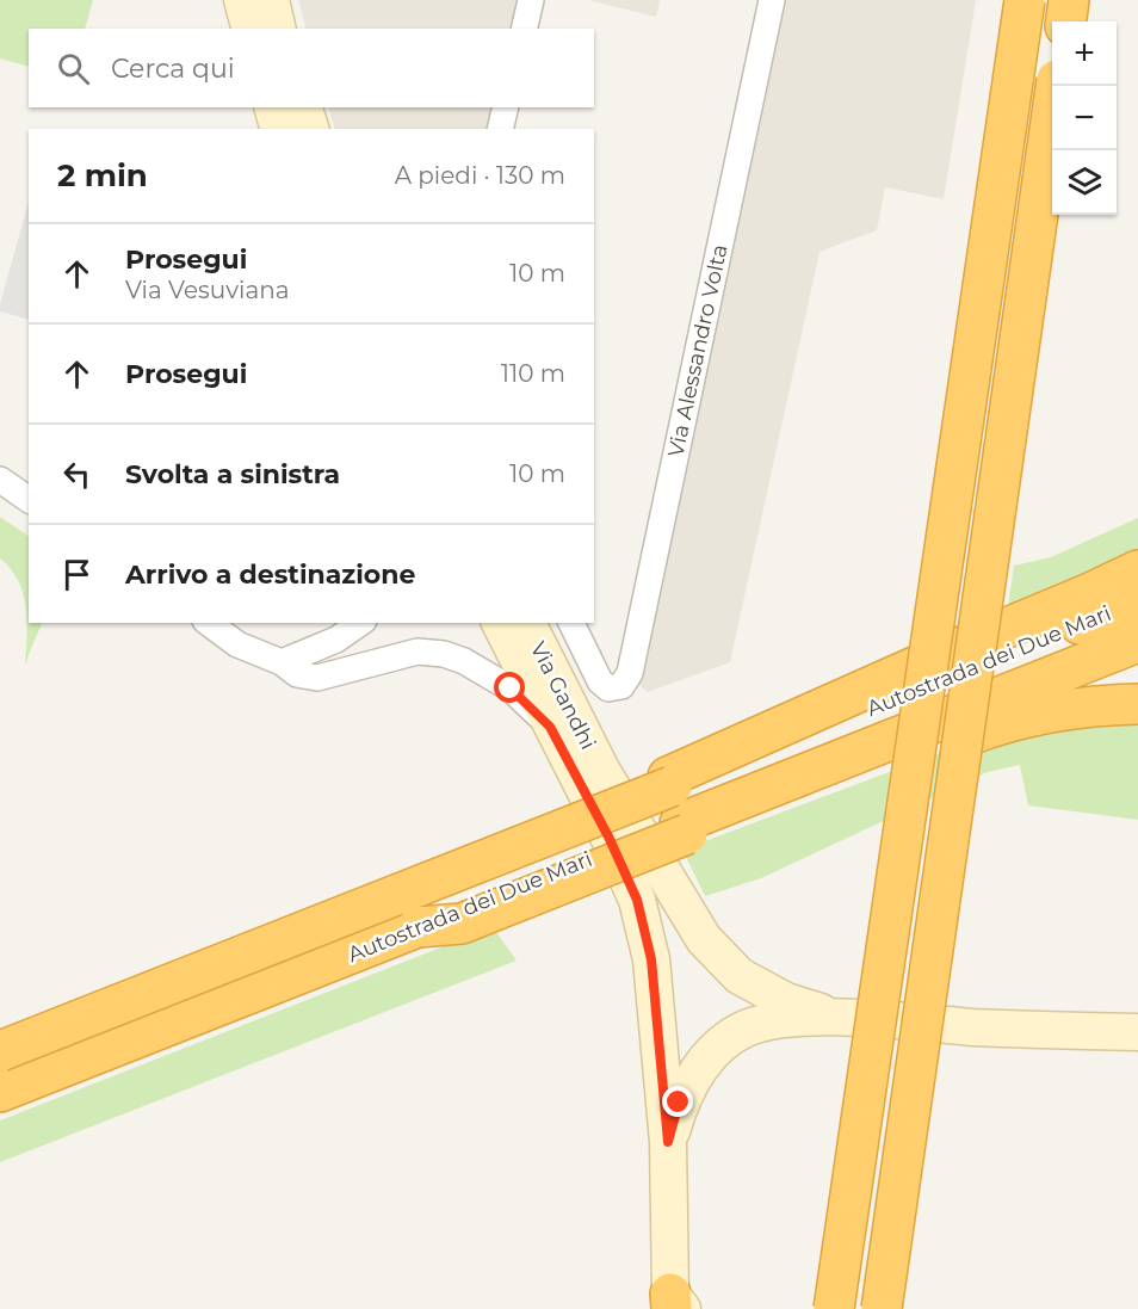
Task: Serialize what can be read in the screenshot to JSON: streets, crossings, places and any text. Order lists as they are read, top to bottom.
{
  "streets": {
    "highway": ["Autostrada dei Due Mari"],
    "street": ["Via Alessandro Volta", "Via Gandhi"]
  },
  "page": {
    "map_buttons": ["+", "−"],
    "search": "Cerca qui",
    "heading": ["2 min", "A piedi · 130 m"],
    "list": [
      ["Prosegui", "Via Vesuviana", "10 m"],
      ["Prosegui", "110 m"],
      ["Svolta a sinistra", "10 m"],
      "Arrivo a destinazione"
    ]
  }
}
